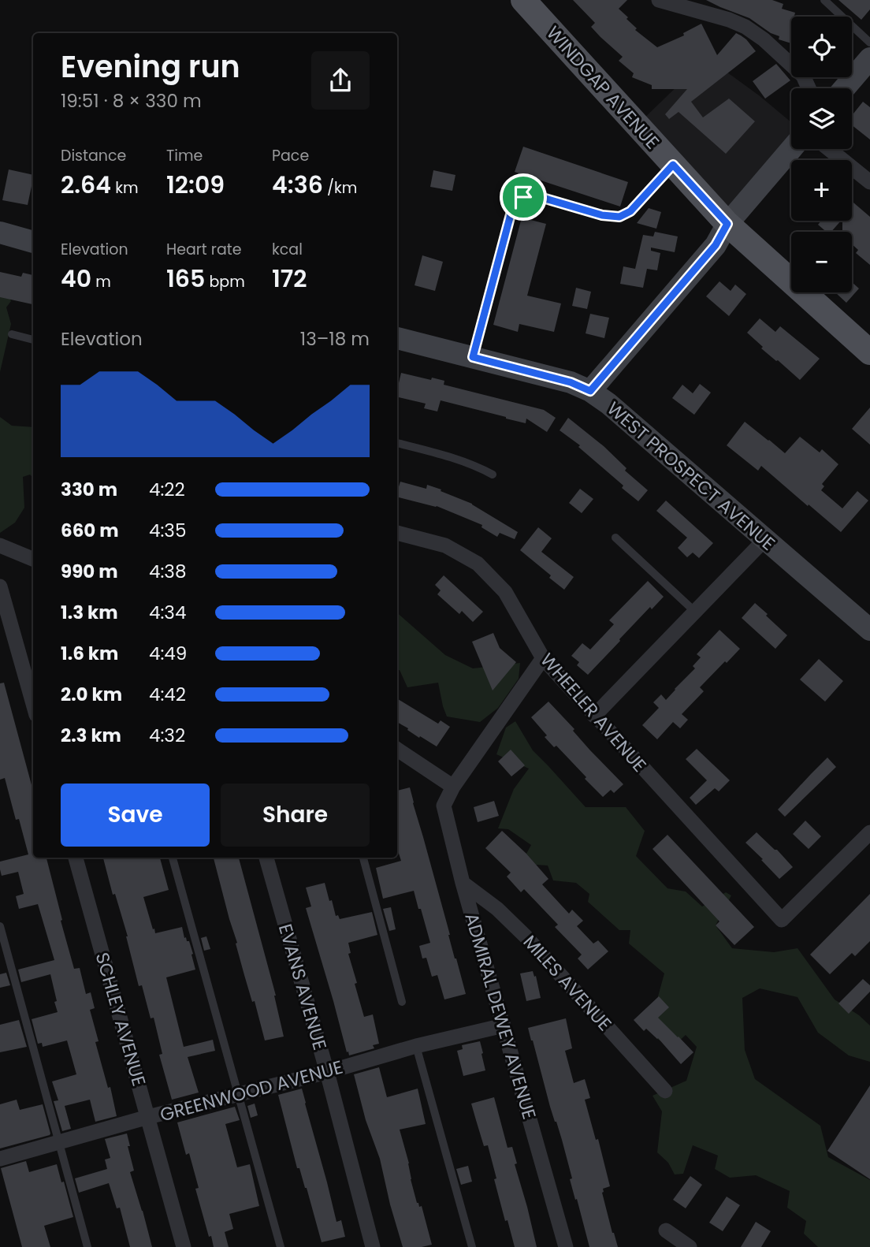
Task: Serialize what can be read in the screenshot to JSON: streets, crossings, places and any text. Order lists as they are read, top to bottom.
{
  "streets": {
    "main road": ["WINDGAP AVENUE"],
    "street": [
      "WEST PROSPECT AVENUE",
      "WHEELER AVENUE",
      "MILES AVENUE",
      "EVANS AVENUE",
      "ADMIRAL DEWEY AVENUE",
      "SCHLEY AVENUE",
      "GREENWOOD AVENUE"
    ]
  },
  "crossings": [
    ["WHEELER AVENUE", "ADMIRAL DEWEY AVENUE"],
    ["MILES AVENUE", "ADMIRAL DEWEY AVENUE"],
    ["EVANS AVENUE", "GREENWOOD AVENUE"],
    ["ADMIRAL DEWEY AVENUE", "GREENWOOD AVENUE"],
    ["SCHLEY AVENUE", "GREENWOOD AVENUE"]
  ],
  "page": {
    "map_buttons": ["+", "−"],
    "heading": ["Evening run", "19:51 · 8 × 330 m"],
    "stats": [
      ["Distance", "2.64 km"],
      ["Time", "12:09"],
      ["Pace", "4:36 /km"],
      ["Elevation", "40 m"],
      ["Heart rate", "165 bpm"],
      ["kcal", "172"]
    ],
    "chart": ["Elevation", "13–18 m"],
    "list": [
      {
        "name": "330 m",
        "note": "4:22"
      },
      {
        "name": "660 m",
        "note": "4:35"
      },
      {
        "name": "990 m",
        "note": "4:38"
      },
      {
        "name": "1.3 km",
        "note": "4:34"
      },
      {
        "name": "1.6 km",
        "note": "4:49"
      },
      {
        "name": "2.0 km",
        "note": "4:42"
      },
      {
        "name": "2.3 km",
        "note": "4:32"
      }
    ],
    "buttons": ["Save", "Share"]
  }
}
